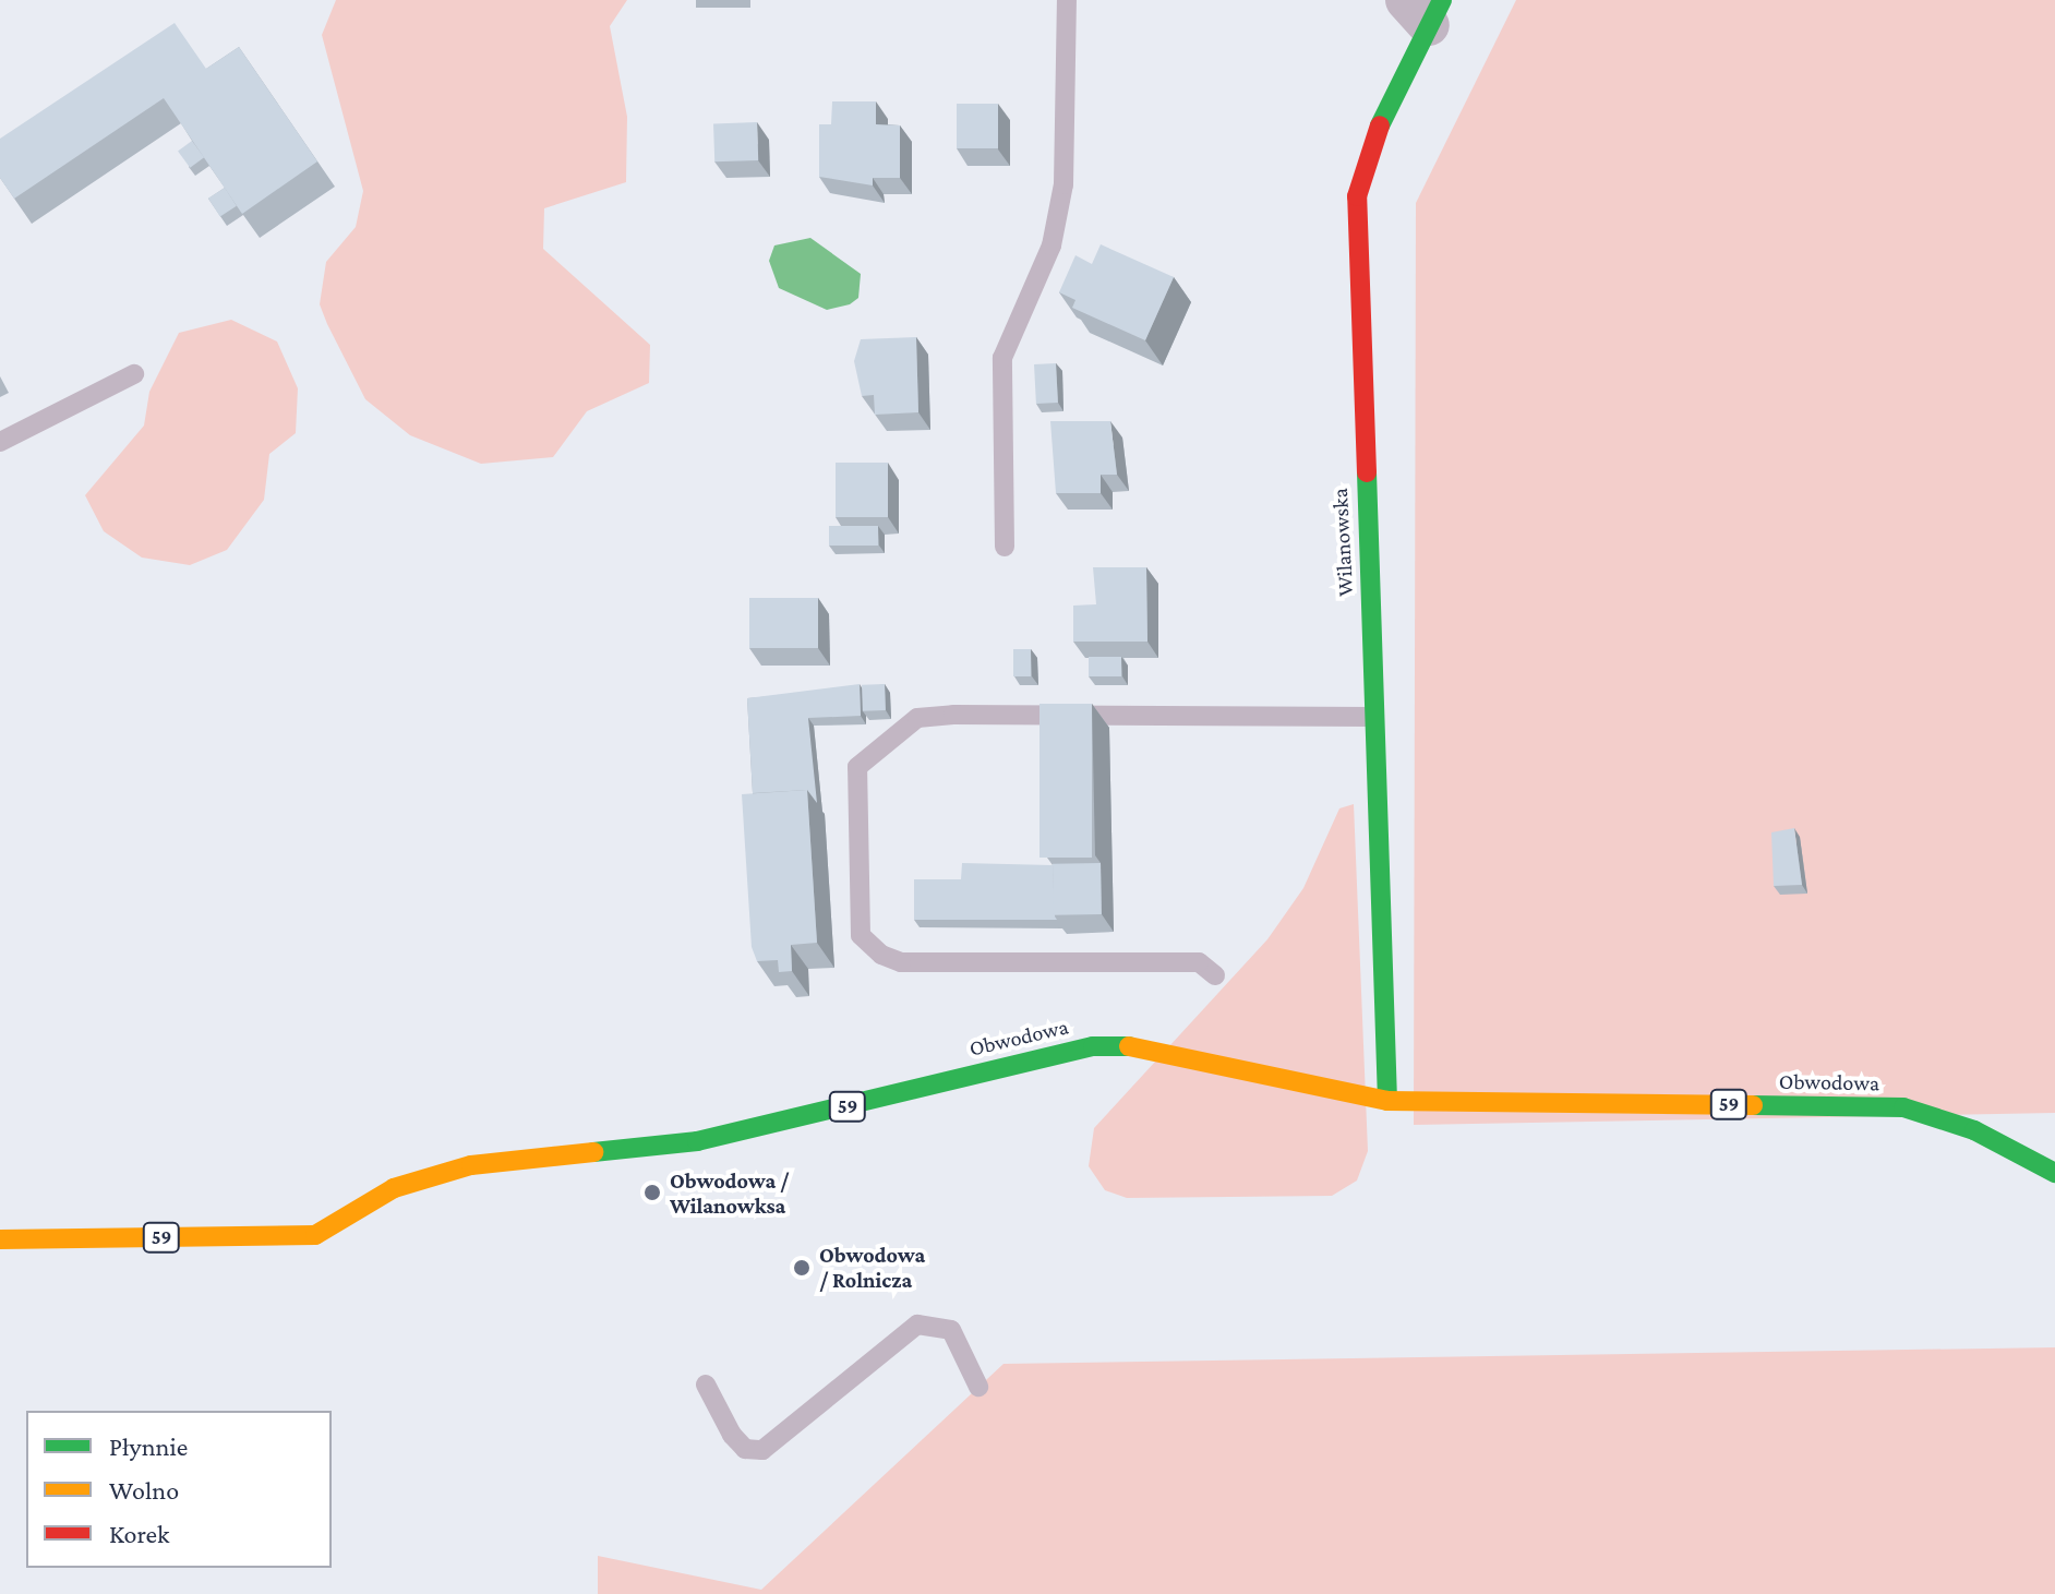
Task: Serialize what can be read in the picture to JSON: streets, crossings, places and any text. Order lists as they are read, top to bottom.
{
  "streets": {
    "main road": ["Wilanowska", "Obwodowa", "59"]
  },
  "crossings": [
    ["Wilanowska", "Obwodowa"]
  ],
  "places": ["Obwodowa / Wilanowksa", "Obwodowa / Rolnicza"],
  "legend": ["Płynnie", "Wolno", "Korek"]
}
